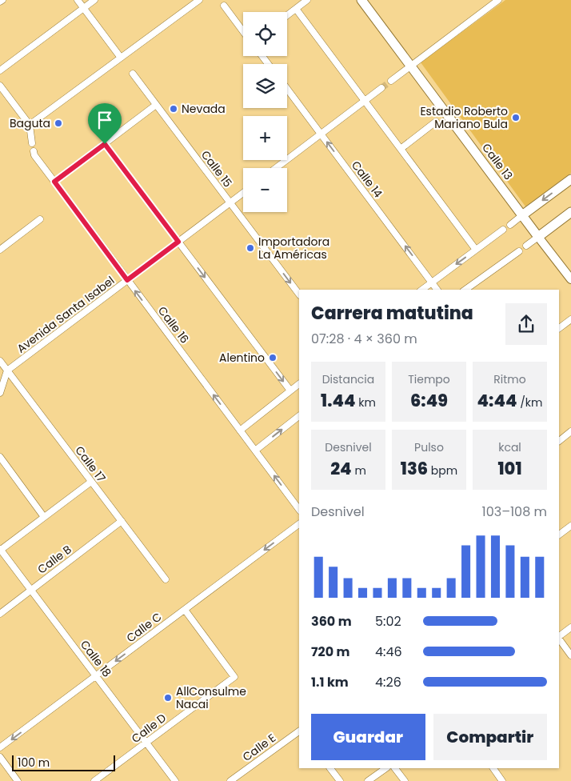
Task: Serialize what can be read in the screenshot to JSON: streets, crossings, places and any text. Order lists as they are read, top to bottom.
{
  "streets": {
    "main road": ["Calle 13"],
    "street": [
      "Calle 15",
      "Calle 14",
      "Avenida Santa Isabel",
      "Calle 16",
      "Calle 17",
      "Calle B",
      "Calle C",
      "Calle 18",
      "Calle D",
      "Calle E"
    ]
  },
  "crossings": [
    ["Calle 15", "Avenida Santa Isabel"],
    ["Avenida Santa Isabel", "Calle 16"],
    ["Avenida Santa Isabel", "Calle 17"],
    ["Calle 17", "Calle B"],
    ["Calle B", "Calle 18"],
    ["Calle C", "Calle 18"],
    ["Calle C", "Calle D"],
    ["Calle 18", "Calle D"]
  ],
  "one_way": [
    "Calle 15",
    "Calle 14",
    "Calle 16",
    "Calle C"
  ],
  "places": [
    "Nevada",
    "Estadio Roberto Mariano Bula",
    "Baguta",
    "Importadora La Américas",
    "Alentino",
    "AllConsulme Nacai"
  ],
  "scale_bar": "100 m",
  "page": {
    "map_buttons": ["+", "−"],
    "heading": ["Carrera matutina", "07:28 · 4 × 360 m"],
    "stats": [
      ["Distancia", "1.44 km"],
      ["Tiempo", "6:49"],
      ["Ritmo", "4:44 /km"],
      ["Desnivel", "24 m"],
      ["Pulso", "136 bpm"],
      ["kcal", "101"]
    ],
    "chart": ["Desnivel", "103–108 m"],
    "list": [
      {
        "name": "360 m",
        "note": "5:02"
      },
      {
        "name": "720 m",
        "note": "4:46"
      },
      {
        "name": "1.1 km",
        "note": "4:26"
      }
    ],
    "buttons": ["Guardar", "Compartir"],
    "scale": "100 m"
  }
}
